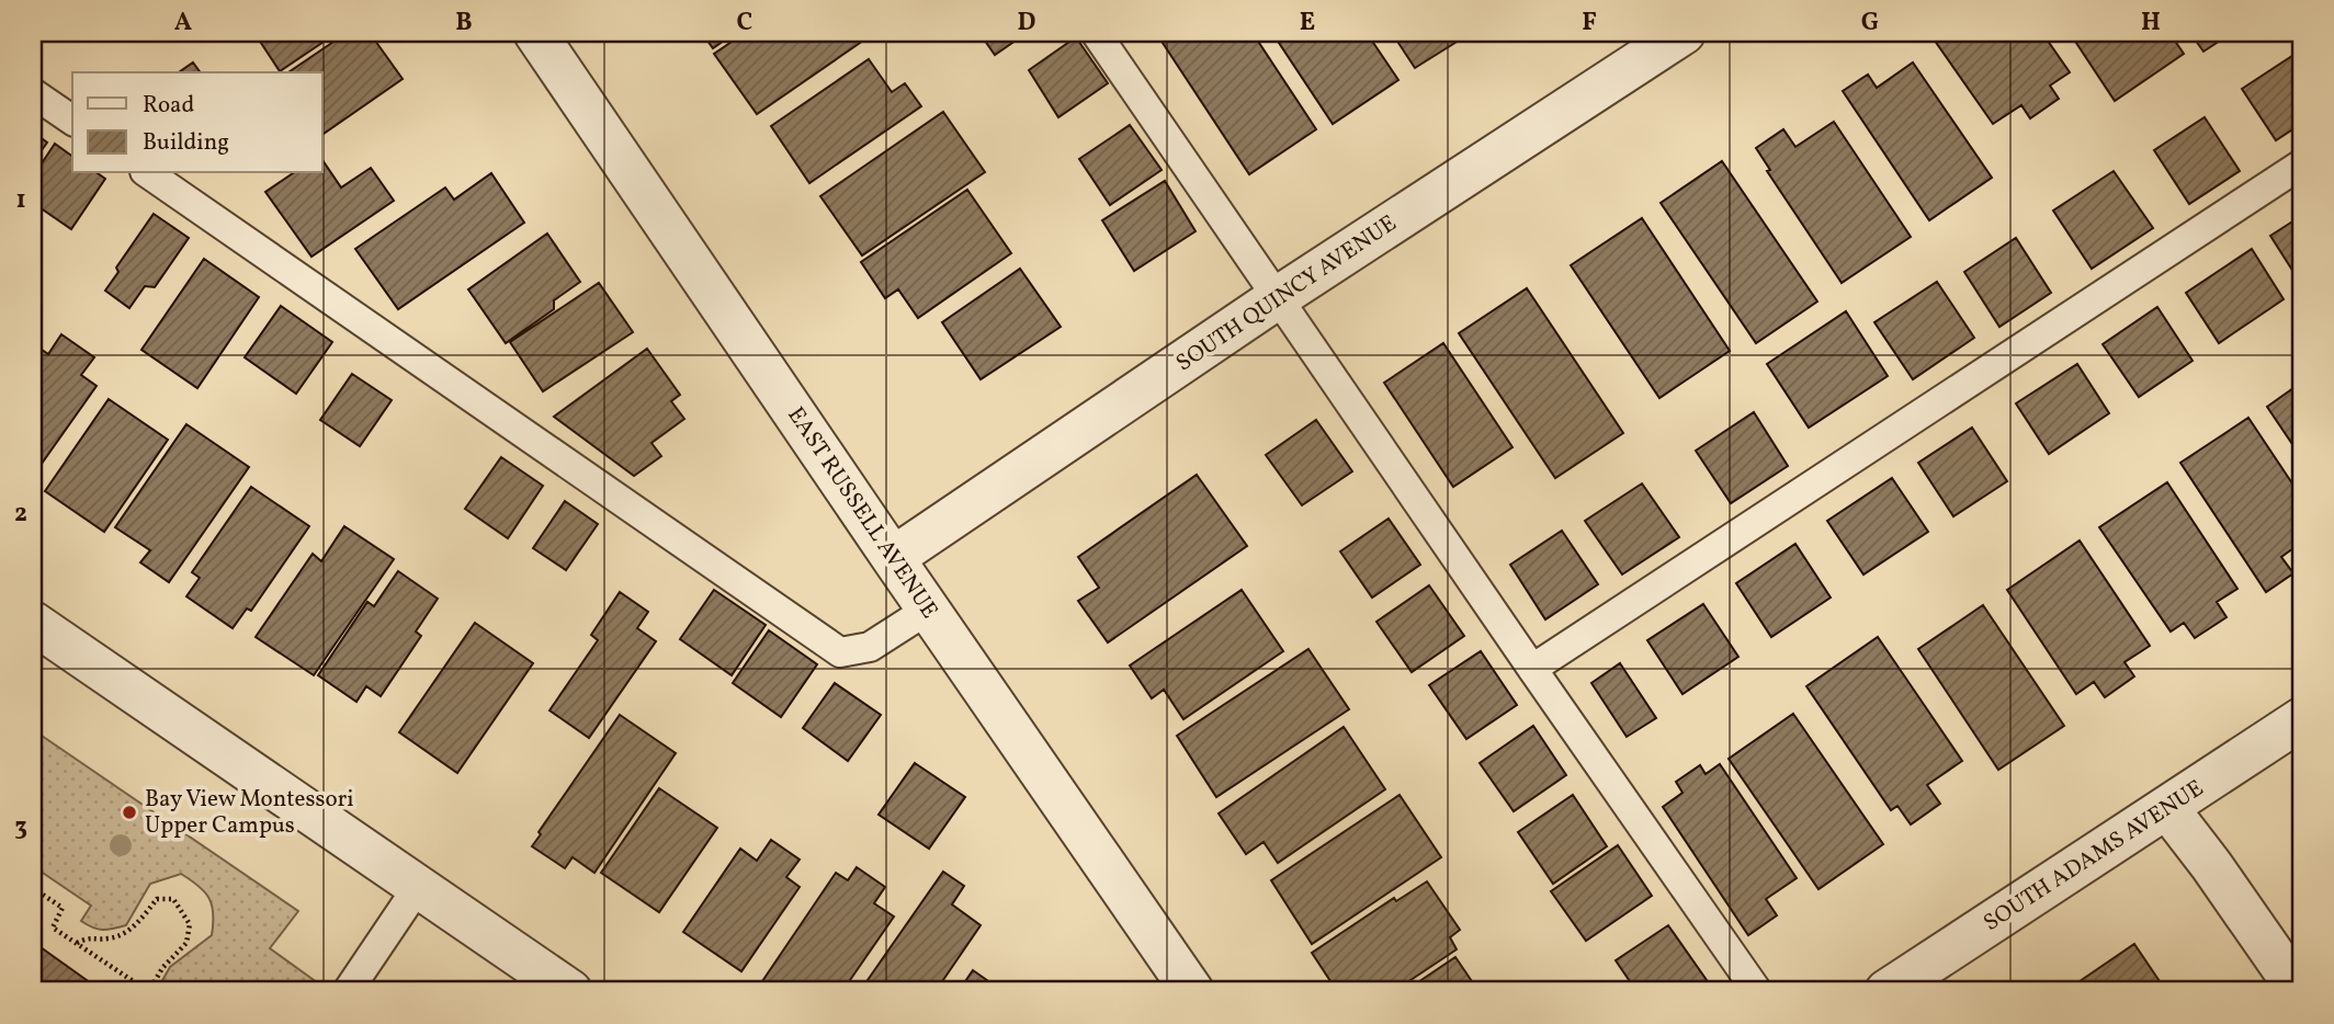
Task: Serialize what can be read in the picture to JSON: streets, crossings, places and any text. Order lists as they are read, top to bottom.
{
  "streets": {
    "street": ["SOUTH QUINCY AVENUE", "EAST RUSSELL AVENUE", "SOUTH ADAMS AVENUE"]
  },
  "crossings": [
    ["SOUTH QUINCY AVENUE", "EAST RUSSELL AVENUE"]
  ],
  "places": ["Bay View Montessori Upper Campus"],
  "legend": ["Road", "Building"],
  "grid": {
    "columns": [
      "A",
      "B",
      "C",
      "D",
      "E",
      "F",
      "G",
      "H"
    ],
    "rows": ["1", "2", "3"]
  }
}
